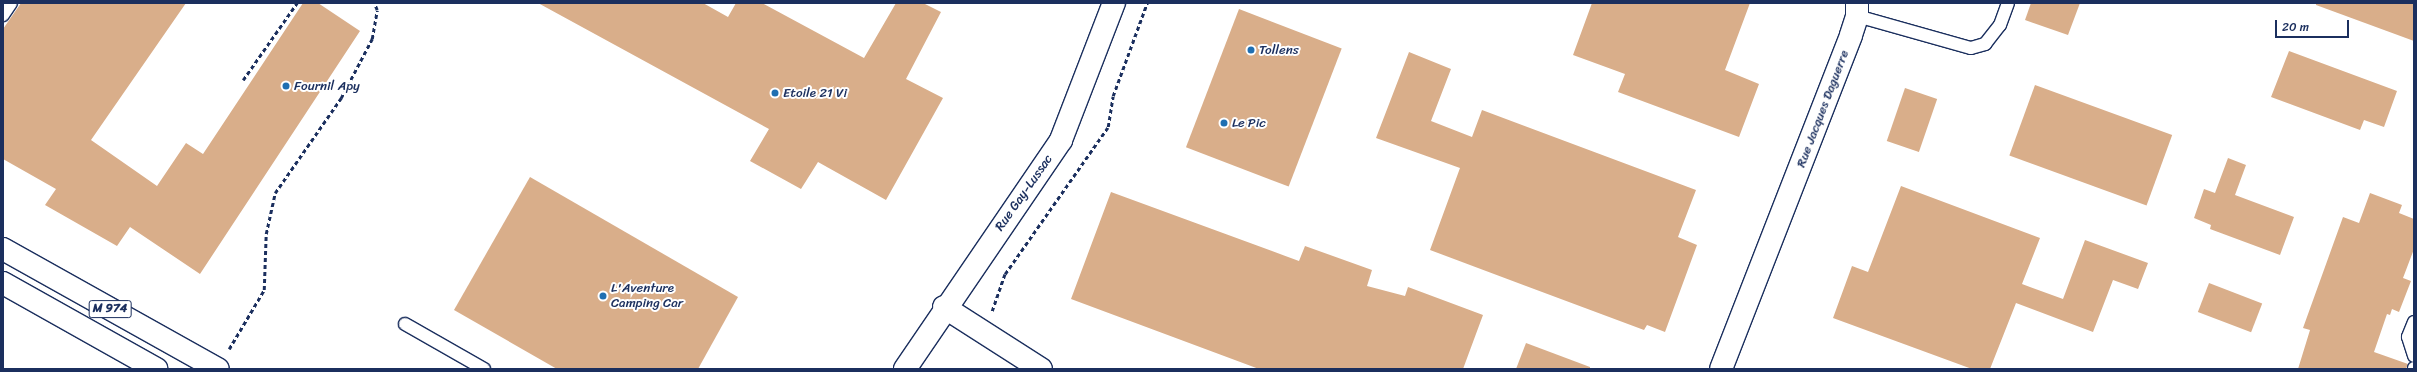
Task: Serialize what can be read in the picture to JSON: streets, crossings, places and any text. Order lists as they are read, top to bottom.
{
  "streets": {
    "main road": ["Rue Jacques Daguerre", "Rue Gay-Lussac", "M 974"]
  },
  "places": [
    "Tollens",
    "Fournil Apy",
    "Etoile 21 Vi",
    "Le Pic",
    "L'Aventure Camping Car"
  ],
  "scale_bar": "20 m"
}
